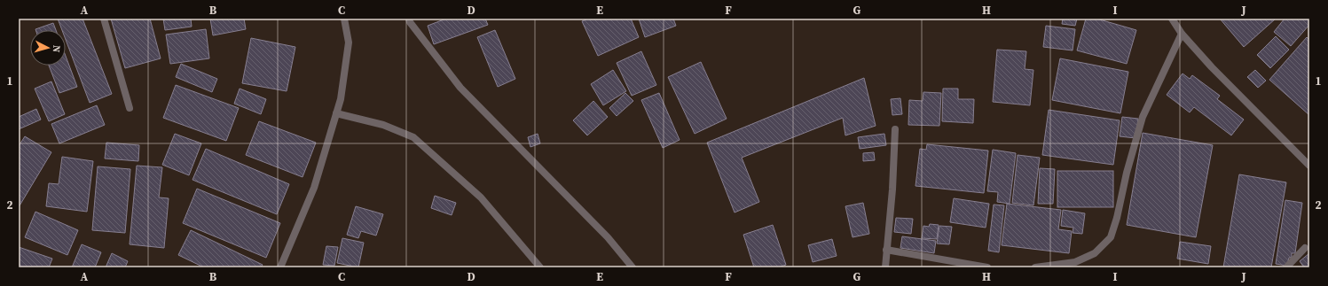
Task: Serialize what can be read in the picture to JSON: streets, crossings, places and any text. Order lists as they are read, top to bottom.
{
  "north": "right",
  "grid": {
    "columns": [
      "A",
      "B",
      "C",
      "D",
      "E",
      "F",
      "G",
      "H",
      "I",
      "J"
    ],
    "rows": ["1", "2"]
  }
}
